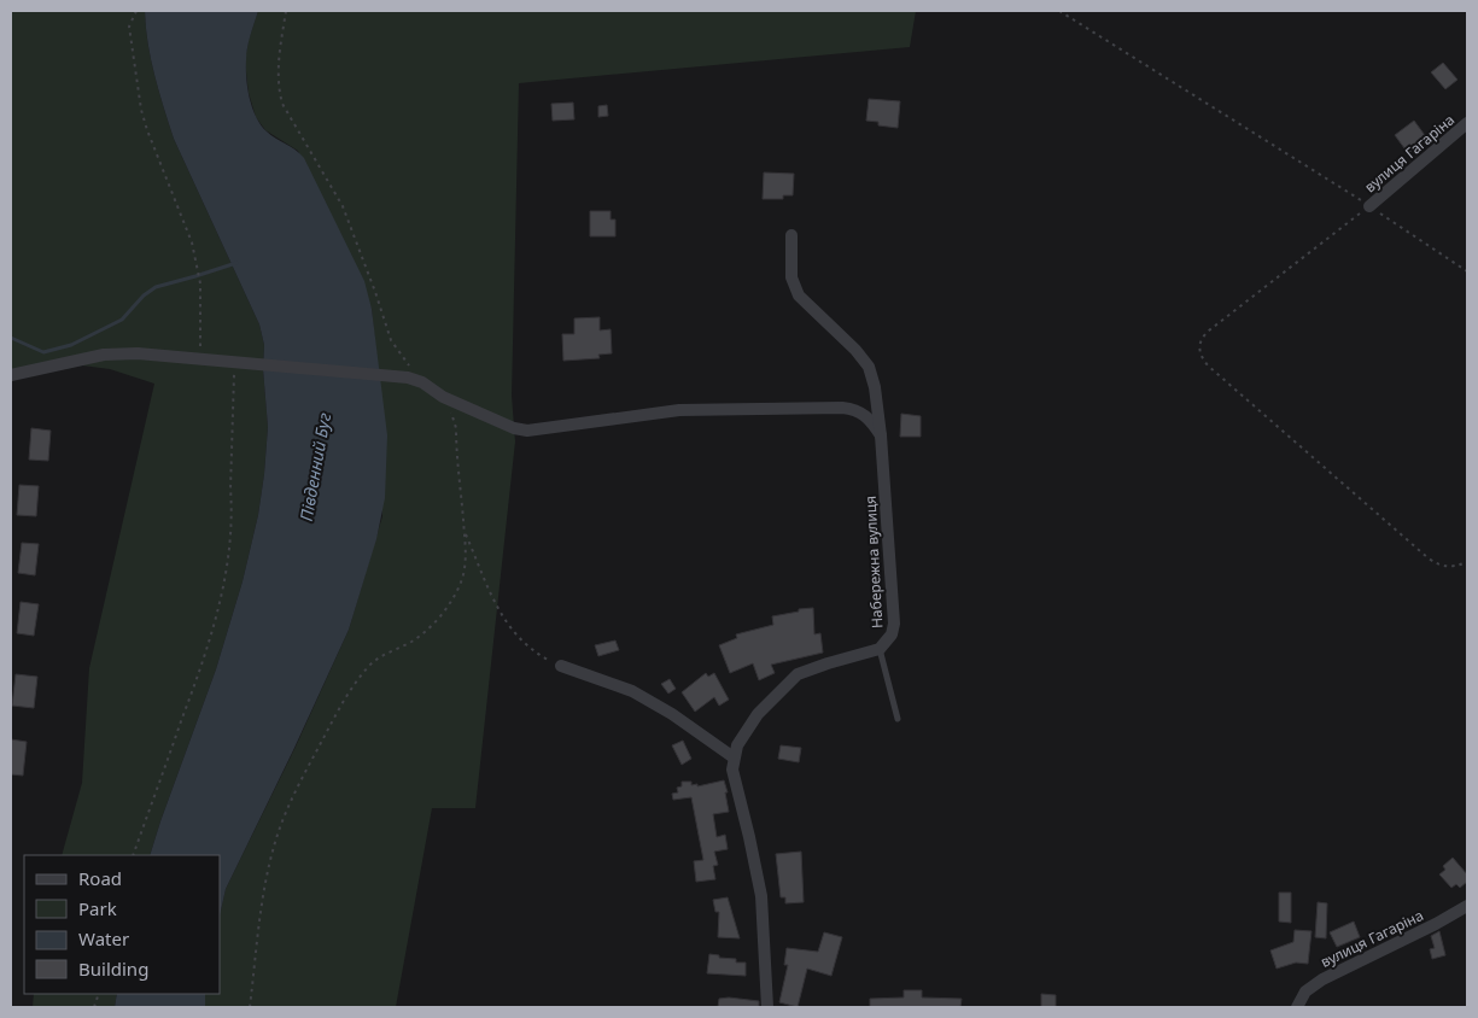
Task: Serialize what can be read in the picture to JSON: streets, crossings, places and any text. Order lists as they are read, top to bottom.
{
  "streets": {
    "street": ["вулиця Гагаріна", "Набережна вулиця"]
  },
  "water": ["Південний Буг"],
  "legend": [
    "Road",
    "Park",
    "Water",
    "Building"
  ]
}
